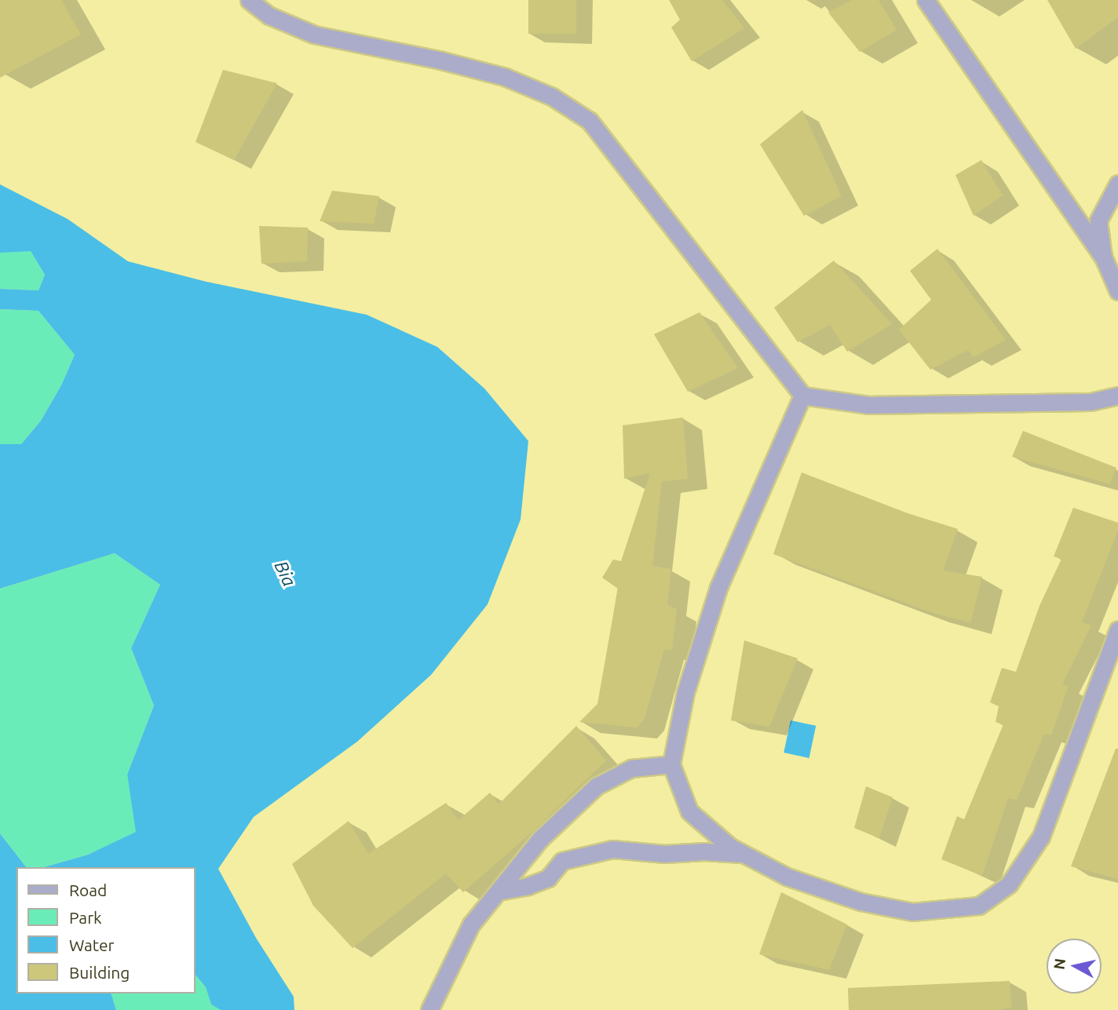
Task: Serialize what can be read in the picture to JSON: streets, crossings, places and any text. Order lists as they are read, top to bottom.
{
  "water": ["Bia"],
  "legend": [
    "Road",
    "Park",
    "Water",
    "Building"
  ],
  "north": "left"
}
